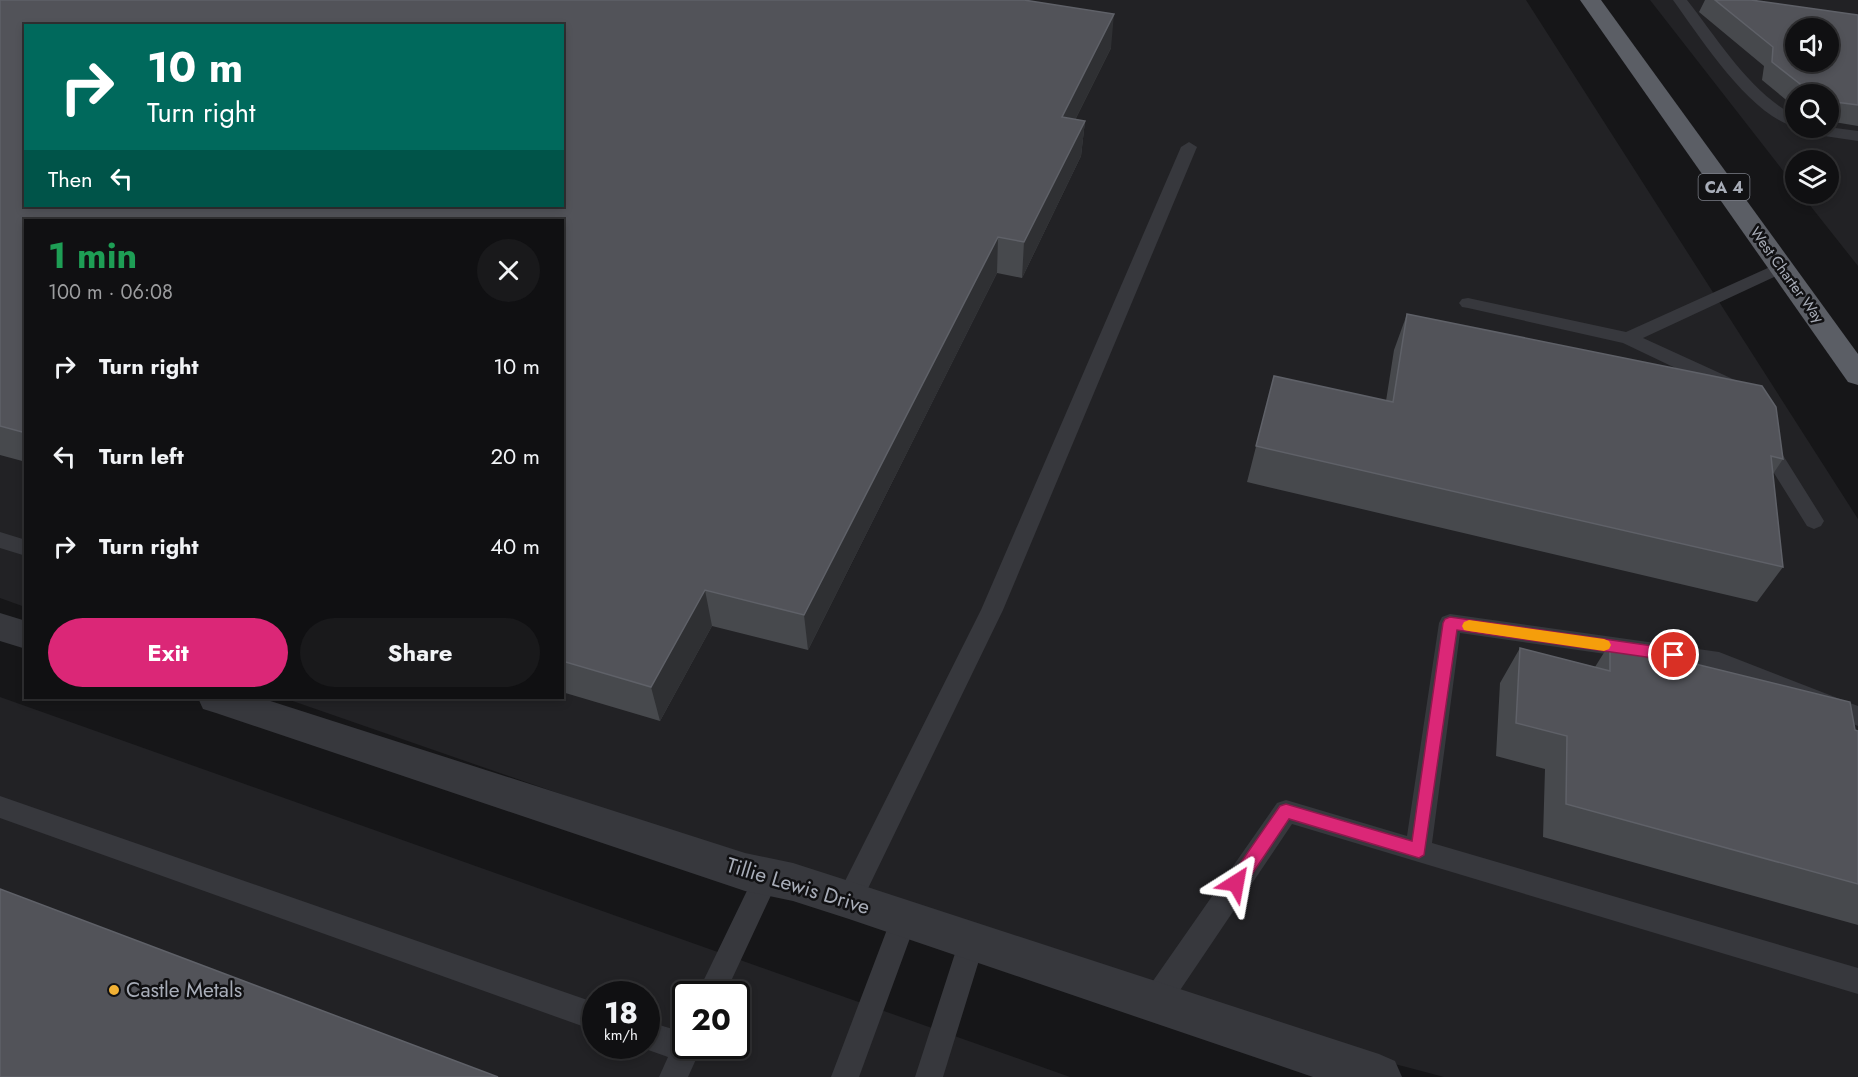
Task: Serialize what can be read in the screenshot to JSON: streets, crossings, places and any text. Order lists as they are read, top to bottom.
{
  "streets": {
    "highway": ["CA 4", "West Charter Way"],
    "street": ["Tillie Lewis Drive"]
  },
  "places": ["Castle Metals"],
  "page": {
    "turn": ["10 m", "Turn right"],
    "then": "Then",
    "heading": ["1 min", "100 m · 06:08"],
    "list": [
      {
        "name": "Turn right",
        "value": "10 m"
      },
      {
        "name": "Turn left",
        "value": "20 m"
      },
      {
        "name": "Turn right",
        "value": "40 m"
      }
    ],
    "buttons": ["Exit", "Share"],
    "speed": "18 km/h",
    "limit": "20"
  }
}
